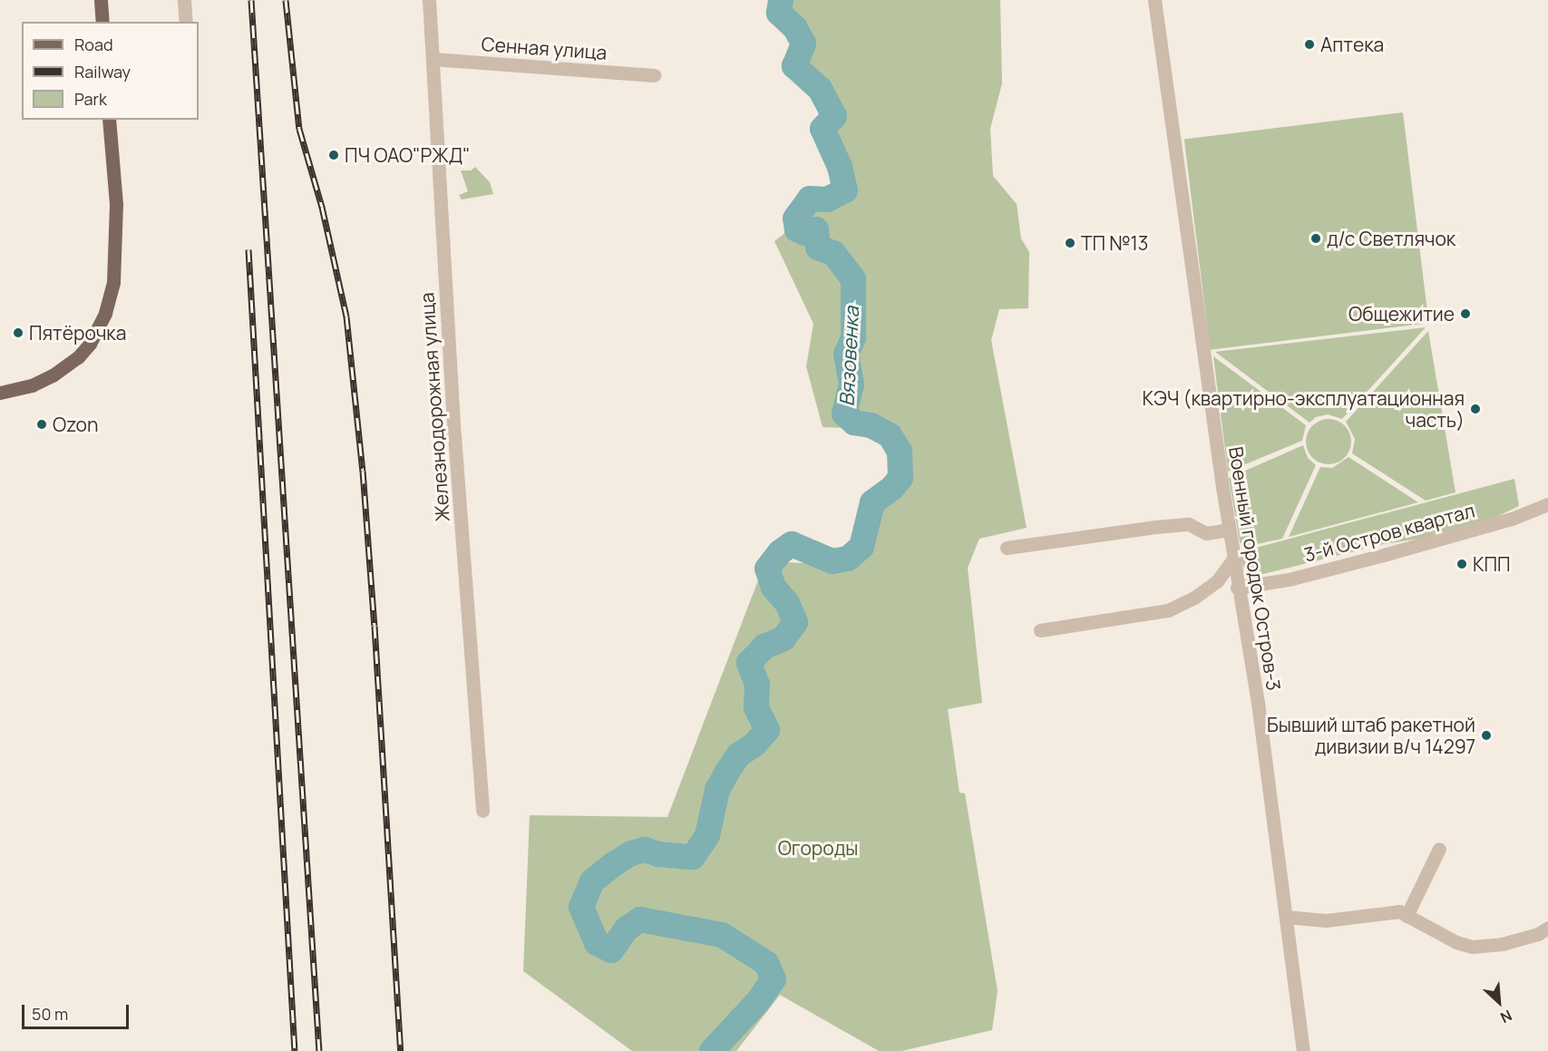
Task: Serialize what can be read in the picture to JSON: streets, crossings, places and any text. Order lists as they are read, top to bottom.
{
  "streets": {
    "street": [
      "Сенная улица",
      "Железнодорожная улица",
      "3-й Остров квартал",
      "Военный городок Остров-3"
    ]
  },
  "crossings": [
    ["Сенная улица", "Железнодорожная улица"],
    ["3-й Остров квартал", "Военный городок Остров-3"]
  ],
  "water": ["Вязовенка"],
  "parks": ["Огороды"],
  "places": [
    "Аптека",
    "ПЧ ОАО\"РЖД\"",
    "д/с Светлячок",
    "ТП №13",
    "Общежитие",
    "Пятёрочка",
    "КЭЧ (квартирно-эксплуатационная часть)",
    "Ozon",
    "КПП",
    "Бывший штаб ракетной дивизии в/ч 14297"
  ],
  "legend": ["Road", "Railway", "Park"],
  "scale_bar": "50 m",
  "north": "bottom right"
}
